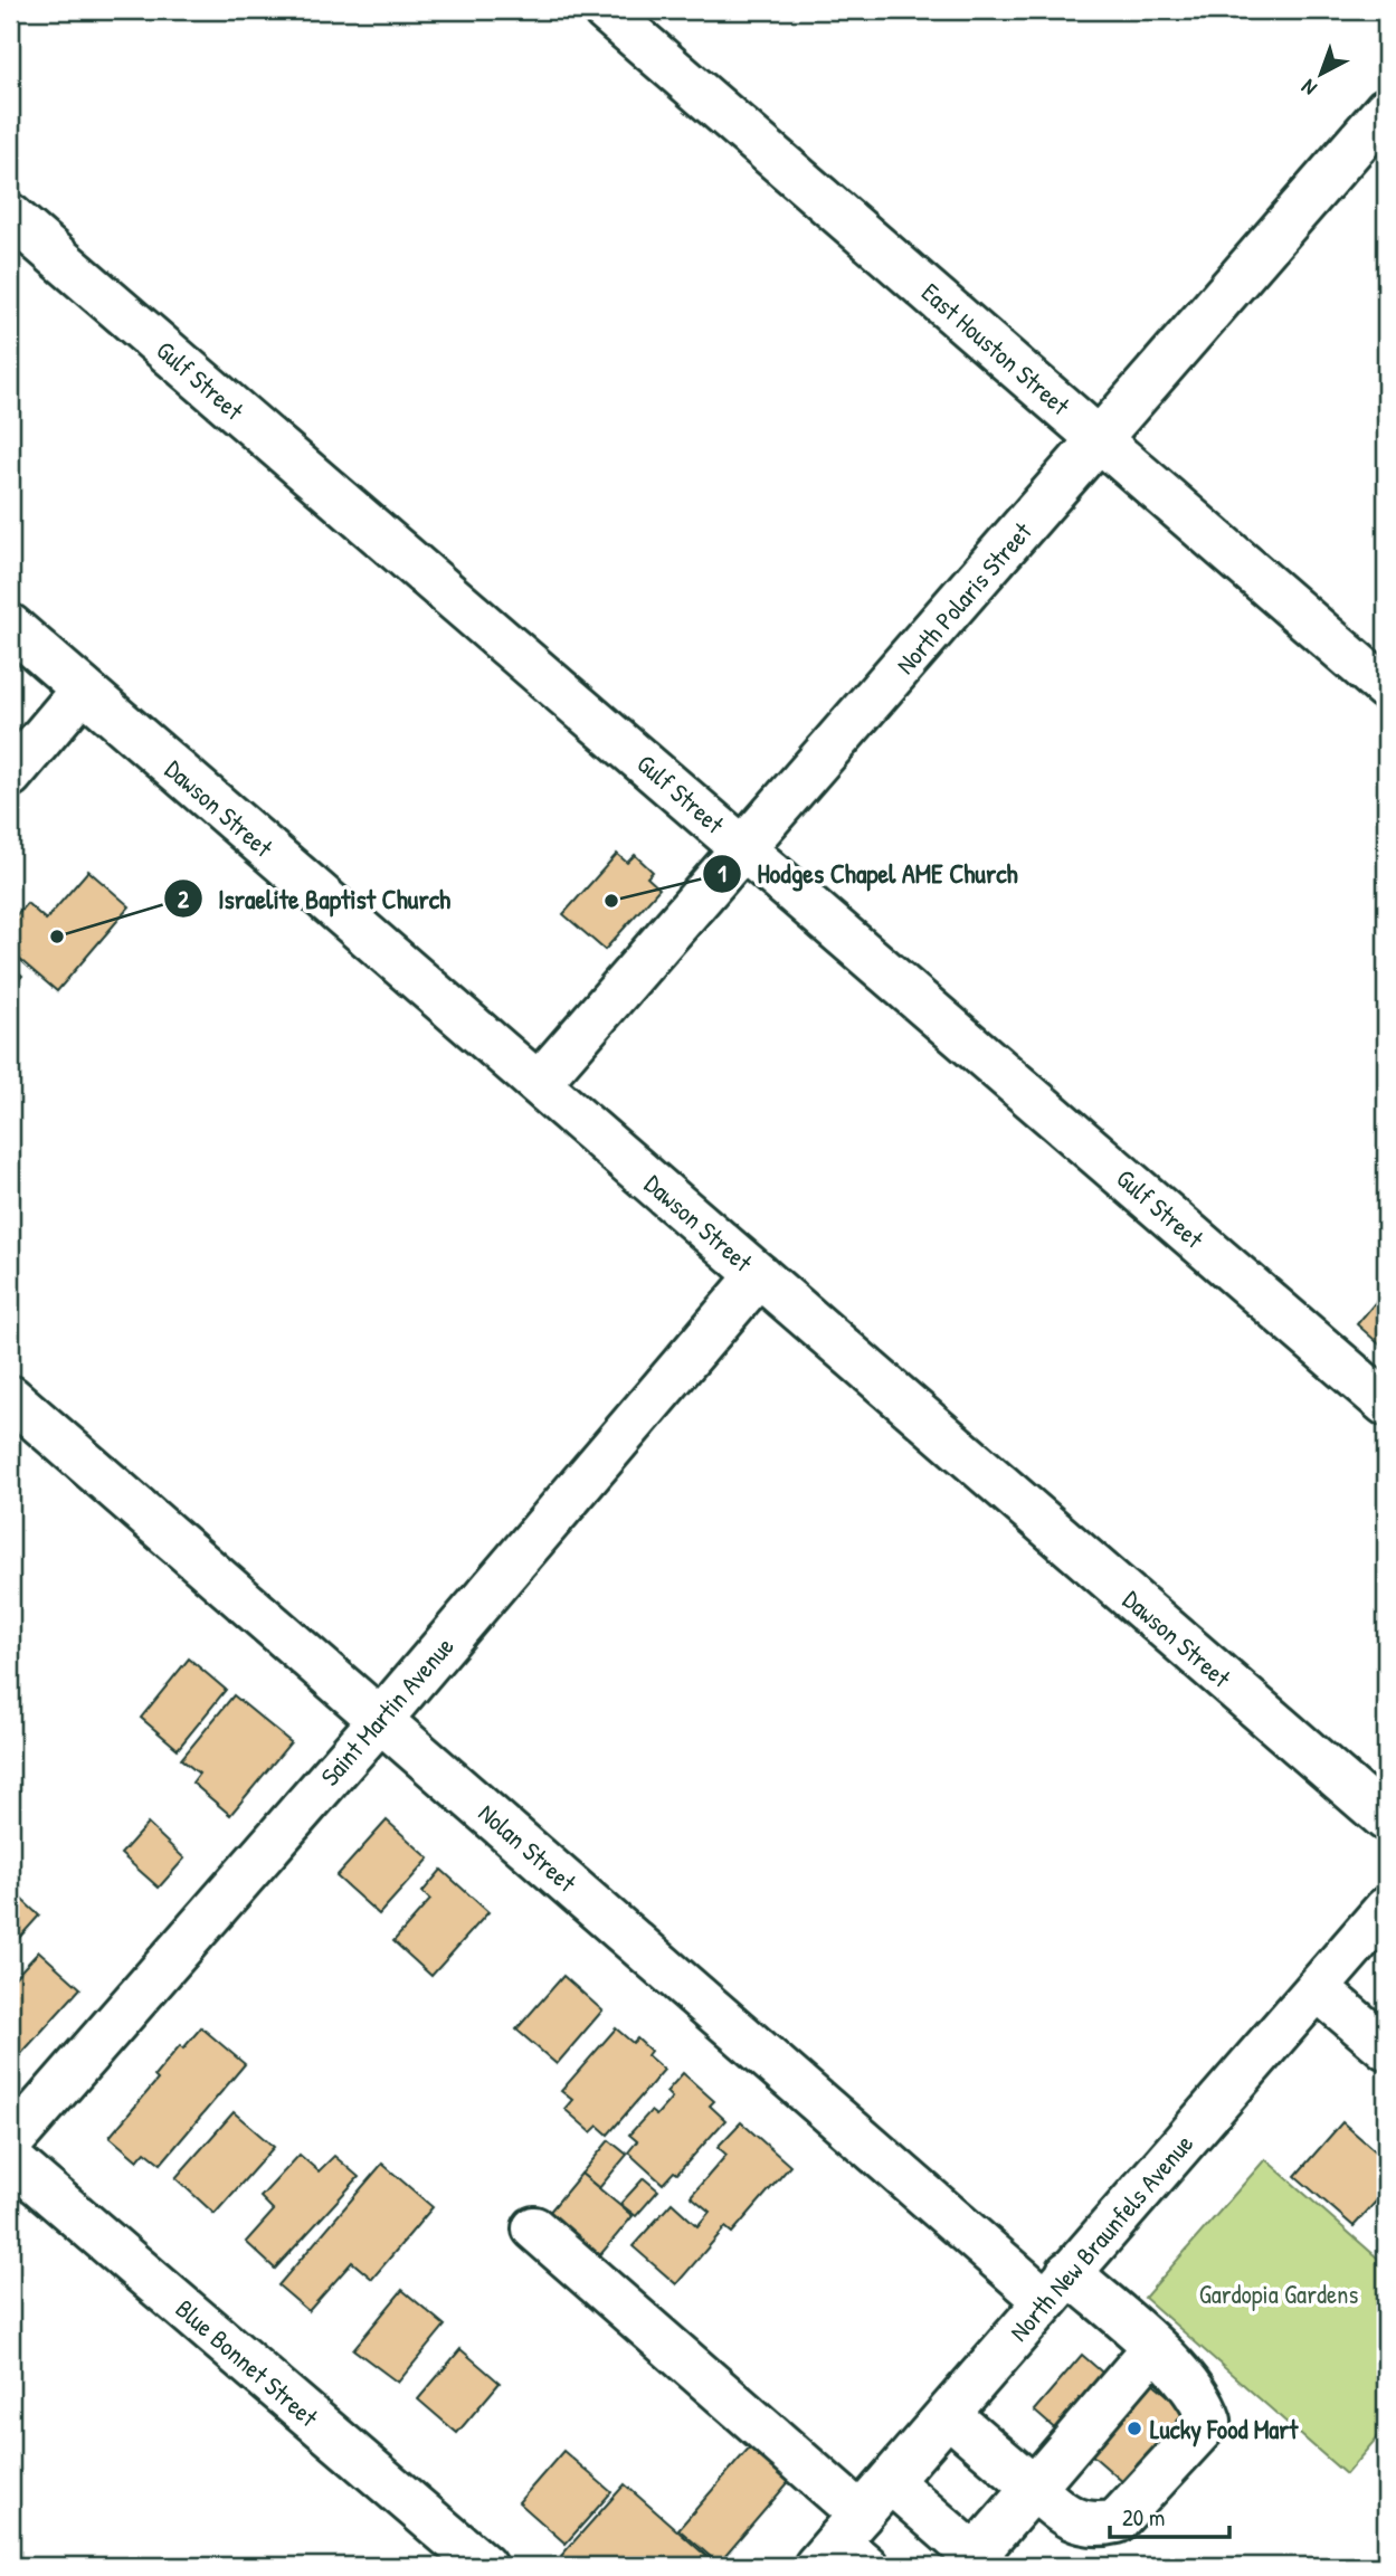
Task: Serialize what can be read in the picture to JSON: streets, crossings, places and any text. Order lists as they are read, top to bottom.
{
  "streets": {
    "street": [
      "East Houston Street",
      "Gulf Street",
      "North Polaris Street",
      "Dawson Street",
      "Saint Martin Avenue",
      "Nolan Street",
      "North New Braunfels Avenue",
      "Blue Bonnet Street"
    ]
  },
  "crossings": [
    ["East Houston Street", "North Polaris Street"],
    ["Gulf Street", "North Polaris Street"],
    ["North Polaris Street", "Dawson Street"],
    ["Dawson Street", "Saint Martin Avenue"],
    ["Saint Martin Avenue", "Nolan Street"],
    ["Nolan Street", "North New Braunfels Avenue"]
  ],
  "parks": ["Gardopia Gardens"],
  "places": ["Hodges Chapel AME Church", "Israelite Baptist Church", "Lucky Food Mart"],
  "scale_bar": "20 m",
  "north": "bottom left"
}
